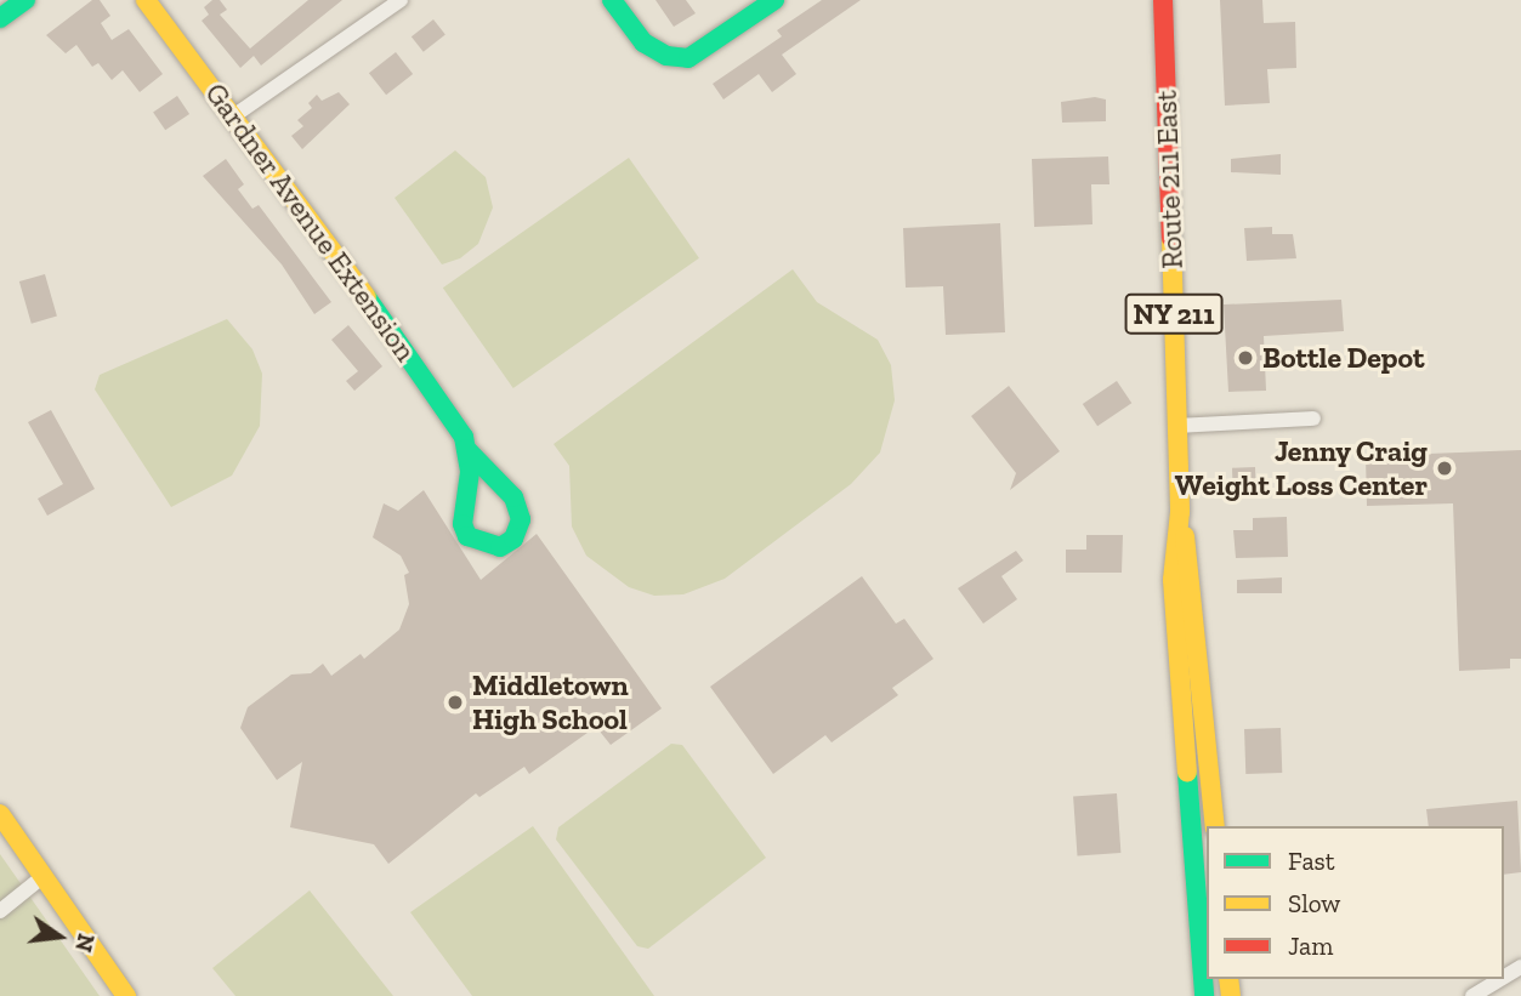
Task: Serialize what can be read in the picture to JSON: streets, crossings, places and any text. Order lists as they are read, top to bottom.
{
  "streets": {
    "main road": ["Route 211 East", "Gardner Avenue Extension", "NY 211"]
  },
  "places": ["Bottle Depot", "Jenny Craig Weight Loss Center", "Middletown High School"],
  "legend": ["Fast", "Slow", "Jam"],
  "north": "right"
}
